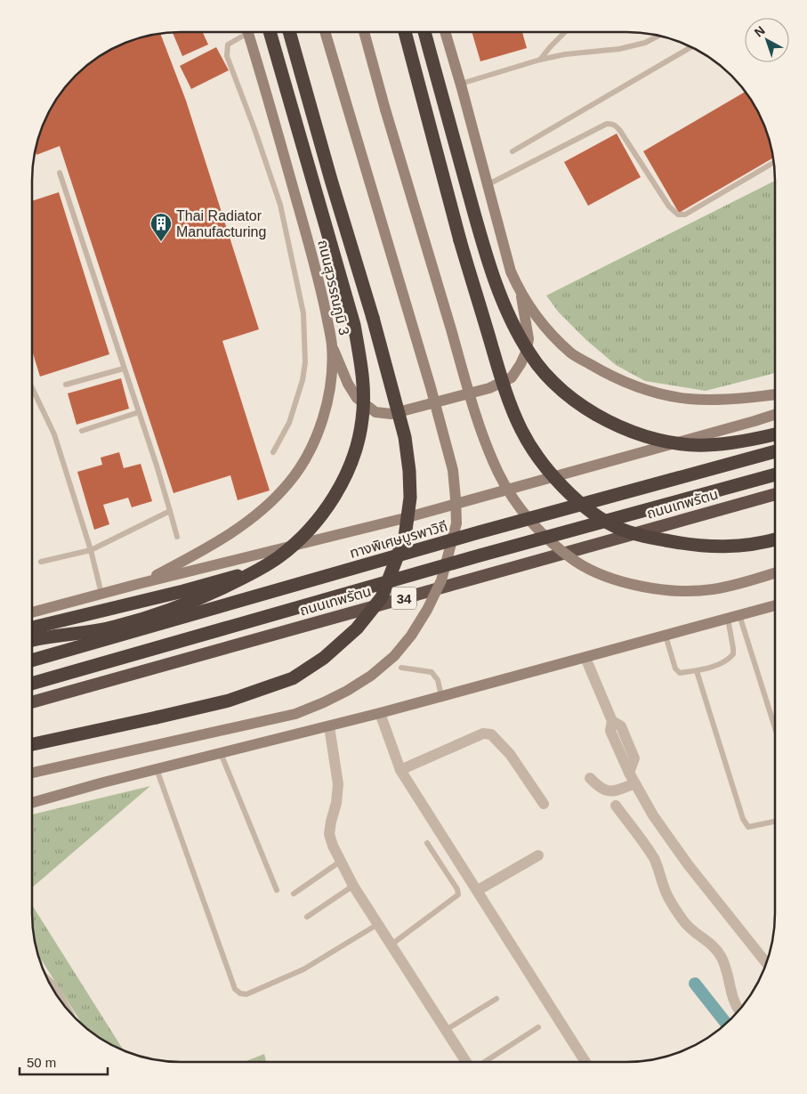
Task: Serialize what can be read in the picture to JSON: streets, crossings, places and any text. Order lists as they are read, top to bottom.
{
  "streets": {
    "highway": ["ถนนเทพรัตน", "ทางพิเศษบูรพาวิถี", "34"],
    "main road": ["ถนนสุวรรณภูมิ 3"]
  },
  "places": {
    "building": ["Thai Radiator Manufacturing"]
  },
  "scale_bar": "50 m",
  "north": "top left"
}
